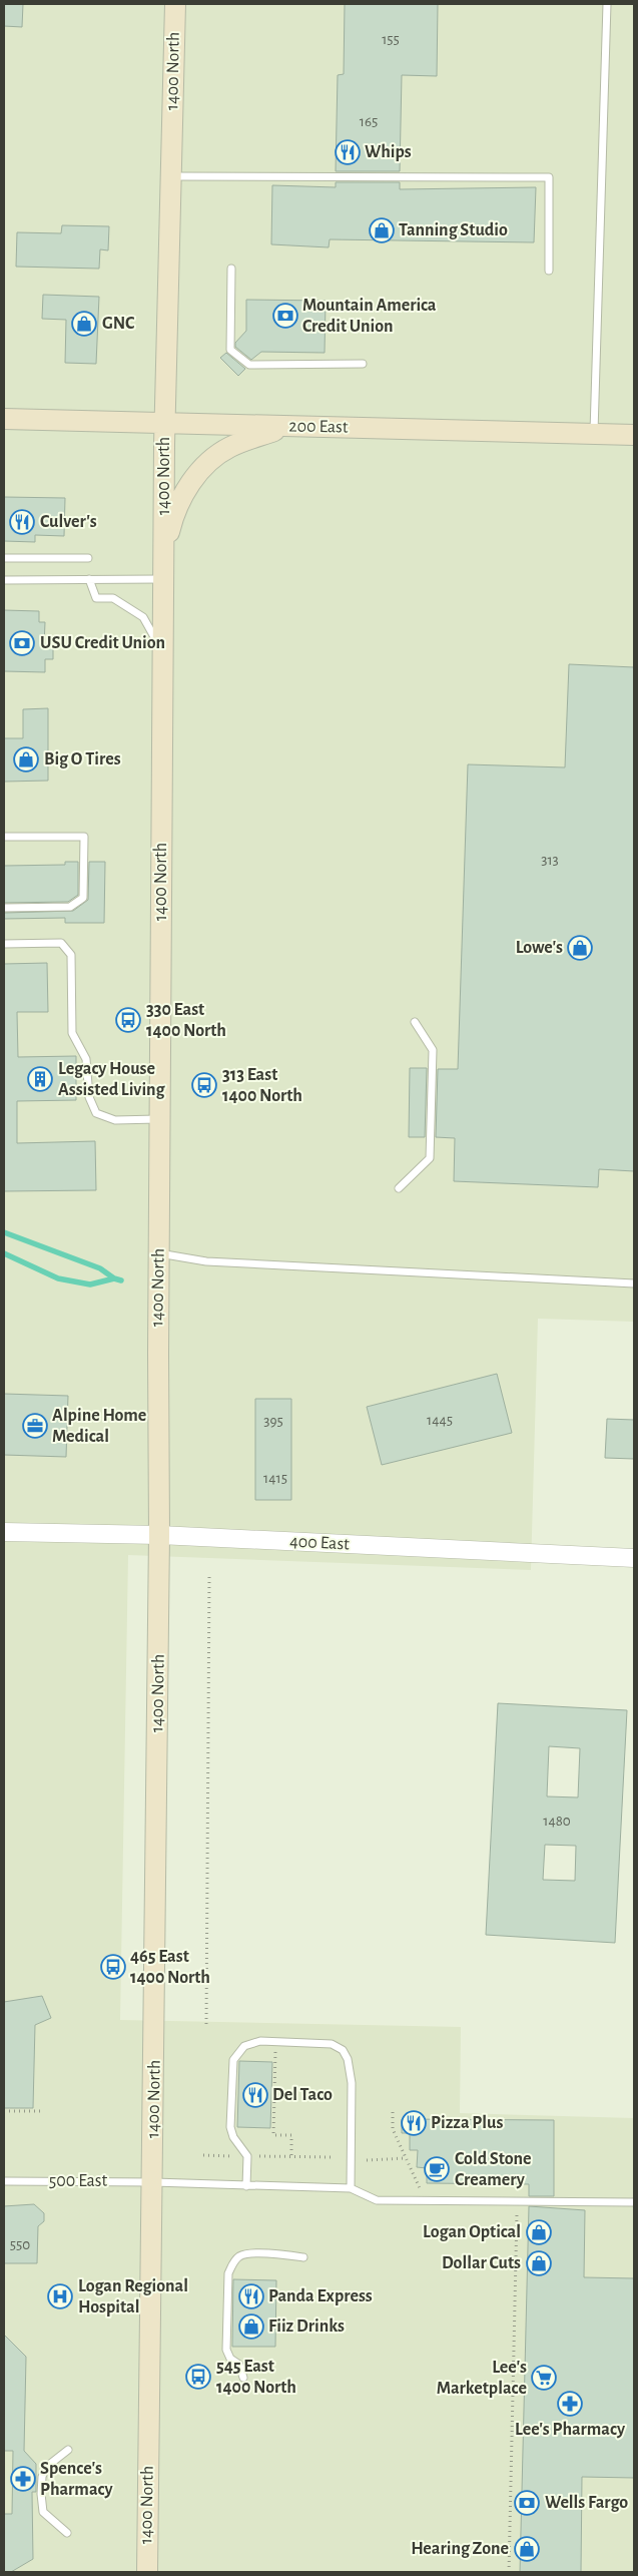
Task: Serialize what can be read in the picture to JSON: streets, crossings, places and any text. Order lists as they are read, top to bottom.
{
  "streets": {
    "main road": ["1400 North", "200 East"],
    "street": ["400 East"],
    "lane": ["500 East"]
  },
  "crossings": [
    ["1400 North", "200 East"],
    ["1400 North", "400 East"],
    ["1400 North", "500 East"]
  ],
  "places": {
    "restaurant": [
      "Whips",
      "Culver's",
      "Del Taco",
      "Pizza Plus",
      "Panda Express"
    ],
    "shop": [
      "Tanning Studio",
      "GNC",
      "Big O Tires",
      "Lowe's",
      "Logan Optical",
      "Dollar Cuts",
      "Fiiz Drinks",
      "Hearing Zone"
    ],
    "bank": ["Mountain America Credit Union", "USU Credit Union", "Wells Fargo"],
    "bus stop": [
      "330 East 1400 North",
      "313 East 1400 North",
      "465 East 1400 North",
      "545 East 1400 North"
    ],
    "building": ["Legacy House Assisted Living"],
    "office": ["Alpine Home Medical"],
    "cafe": ["Cold Stone Creamery"],
    "hospital": ["Logan Regional Hospital"],
    "supermarket": ["Lee's Marketplace"],
    "pharmacy": ["Lee's Pharmacy", "Spence's Pharmacy"]
  },
  "house_numbers": [
    "155",
    "165",
    "313",
    "1445",
    "395",
    "1415",
    "1480",
    "550"
  ]
}
